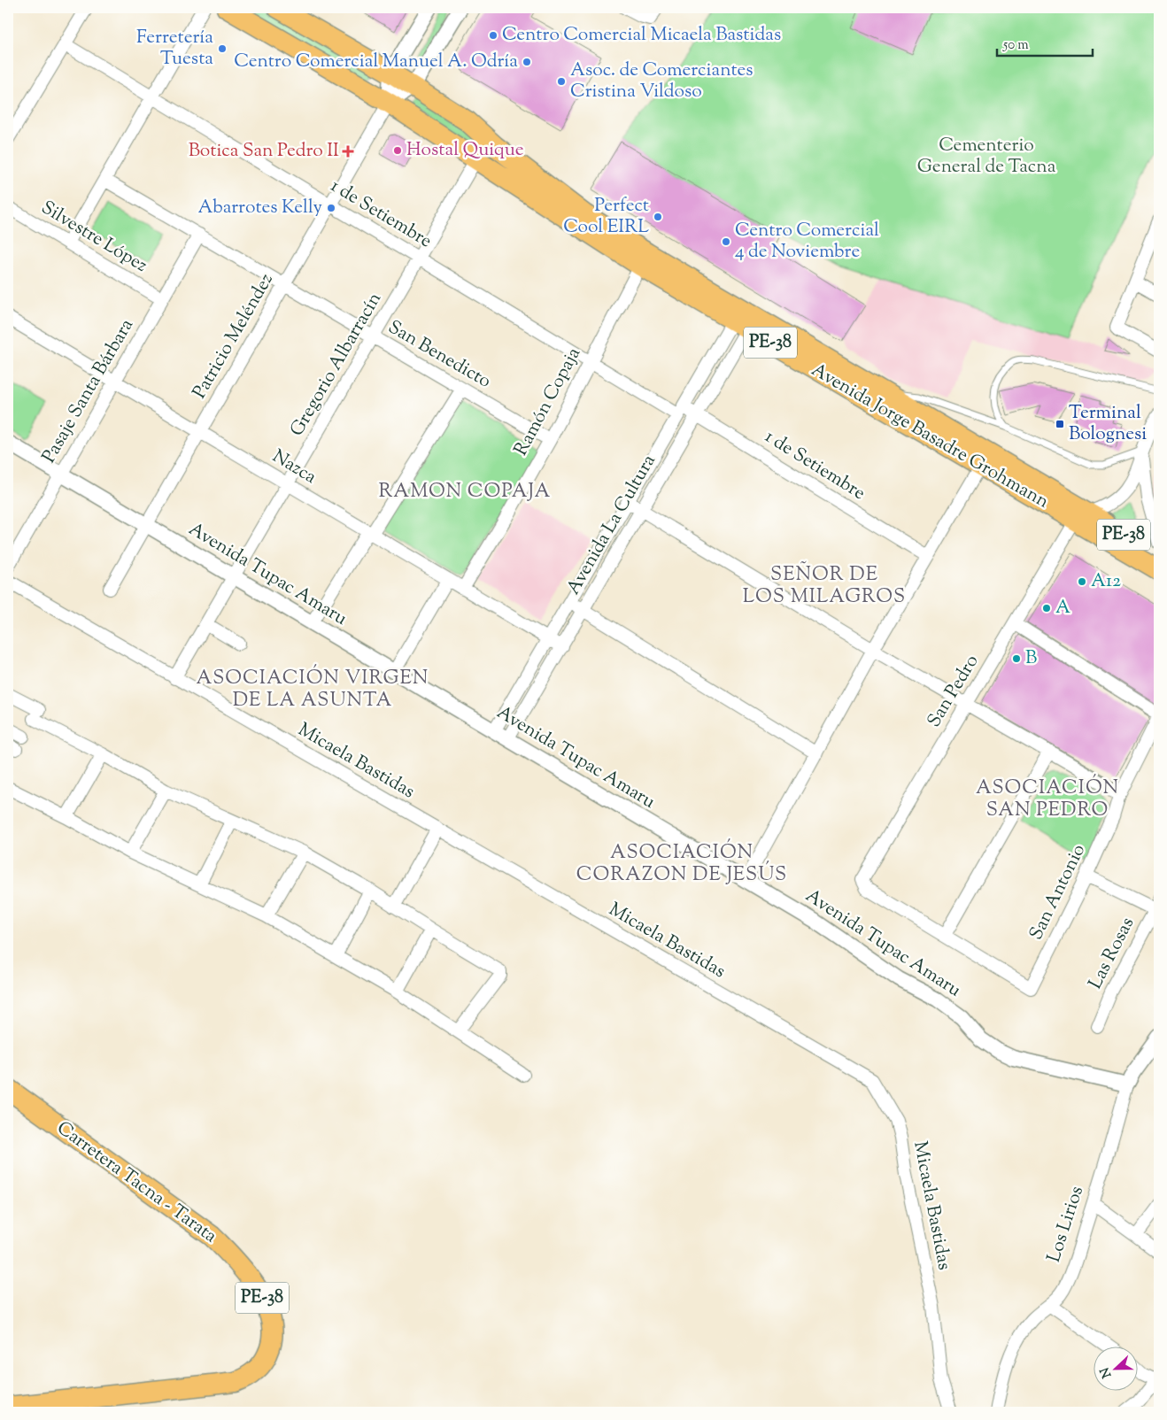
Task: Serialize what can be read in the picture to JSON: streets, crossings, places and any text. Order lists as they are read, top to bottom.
{
  "streets": {
    "highway": ["PE-38", "Avenida Jorge Basadre Grohmann", "Carretera Tacna - Tarata"],
    "street": [
      "1 de Setiembre",
      "Silvestre López",
      "Patricio Meléndez",
      "San Benedicto",
      "Gregorio Albarracín",
      "Pasaje Santa Bárbara",
      "Ramón Copaja",
      "Nazca",
      "Avenida La Cultura",
      "Avenida Tupac Amaru",
      "San Pedro",
      "Micaela Bastidas",
      "San Antonio",
      "Las Rosas",
      "Los Lirios"
    ]
  },
  "crossings": [
    ["1 de Setiembre", "Patricio Meléndez"],
    ["1 de Setiembre", "Gregorio Albarracín"],
    ["1 de Setiembre", "Ramón Copaja"],
    ["1 de Setiembre", "Avenida La Cultura"],
    ["Silvestre López", "Pasaje Santa Bárbara"],
    ["Patricio Meléndez", "San Benedicto"],
    ["Patricio Meléndez", "Avenida Jorge Basadre Grohmann"],
    ["Patricio Meléndez", "Nazca"],
    ["Patricio Meléndez", "Avenida Tupac Amaru"],
    ["San Benedicto", "Gregorio Albarracín"],
    ["San Benedicto", "Pasaje Santa Bárbara"],
    ["San Benedicto", "Ramón Copaja"],
    ["Gregorio Albarracín", "Avenida Jorge Basadre Grohmann"],
    ["Gregorio Albarracín", "Nazca"],
    ["Gregorio Albarracín", "Avenida Tupac Amaru"],
    ["Gregorio Albarracín", "Micaela Bastidas"],
    ["Pasaje Santa Bárbara", "Nazca"],
    ["Pasaje Santa Bárbara", "Avenida Tupac Amaru"],
    ["Ramón Copaja", "Avenida Jorge Basadre Grohmann"],
    ["Ramón Copaja", "Nazca"],
    ["Avenida Jorge Basadre Grohmann", "Avenida La Cultura"],
    ["Avenida Jorge Basadre Grohmann", "San Pedro"],
    ["Nazca", "Avenida La Cultura"],
    ["Avenida La Cultura", "Avenida Tupac Amaru"],
    ["Avenida Tupac Amaru", "Los Lirios"],
    ["San Pedro", "San Antonio"]
  ],
  "districts": [
    "RAMON COPAJA",
    "SEÑOR DE LOS MILAGROS",
    "ASOCIACIÓN VIRGEN DE LA ASUNTA",
    "ASOCIACIÓN SAN PEDRO",
    "ASOCIACIÓN CORAZON DE JESÚS"
  ],
  "parks": ["Cementerio General de Tacna"],
  "places": {
    "other": [
      "Centro Comercial Micaela Bastidas",
      "Ferretería Tuesta",
      "Centro Comercial Manuel A. Odría",
      "Asoc. de Comerciantes Cristina Vildoso",
      "Hostal Quique",
      "Abarrotes Kelly",
      "Perfect Cool EIRL",
      "Centro Comercial 4 de Noviembre",
      "A12",
      "A",
      "B"
    ],
    "health": ["Botica San Pedro II"],
    "transit": ["Terminal Bolognesi"]
  },
  "scale_bar": "50 m",
  "north": "left"
}
